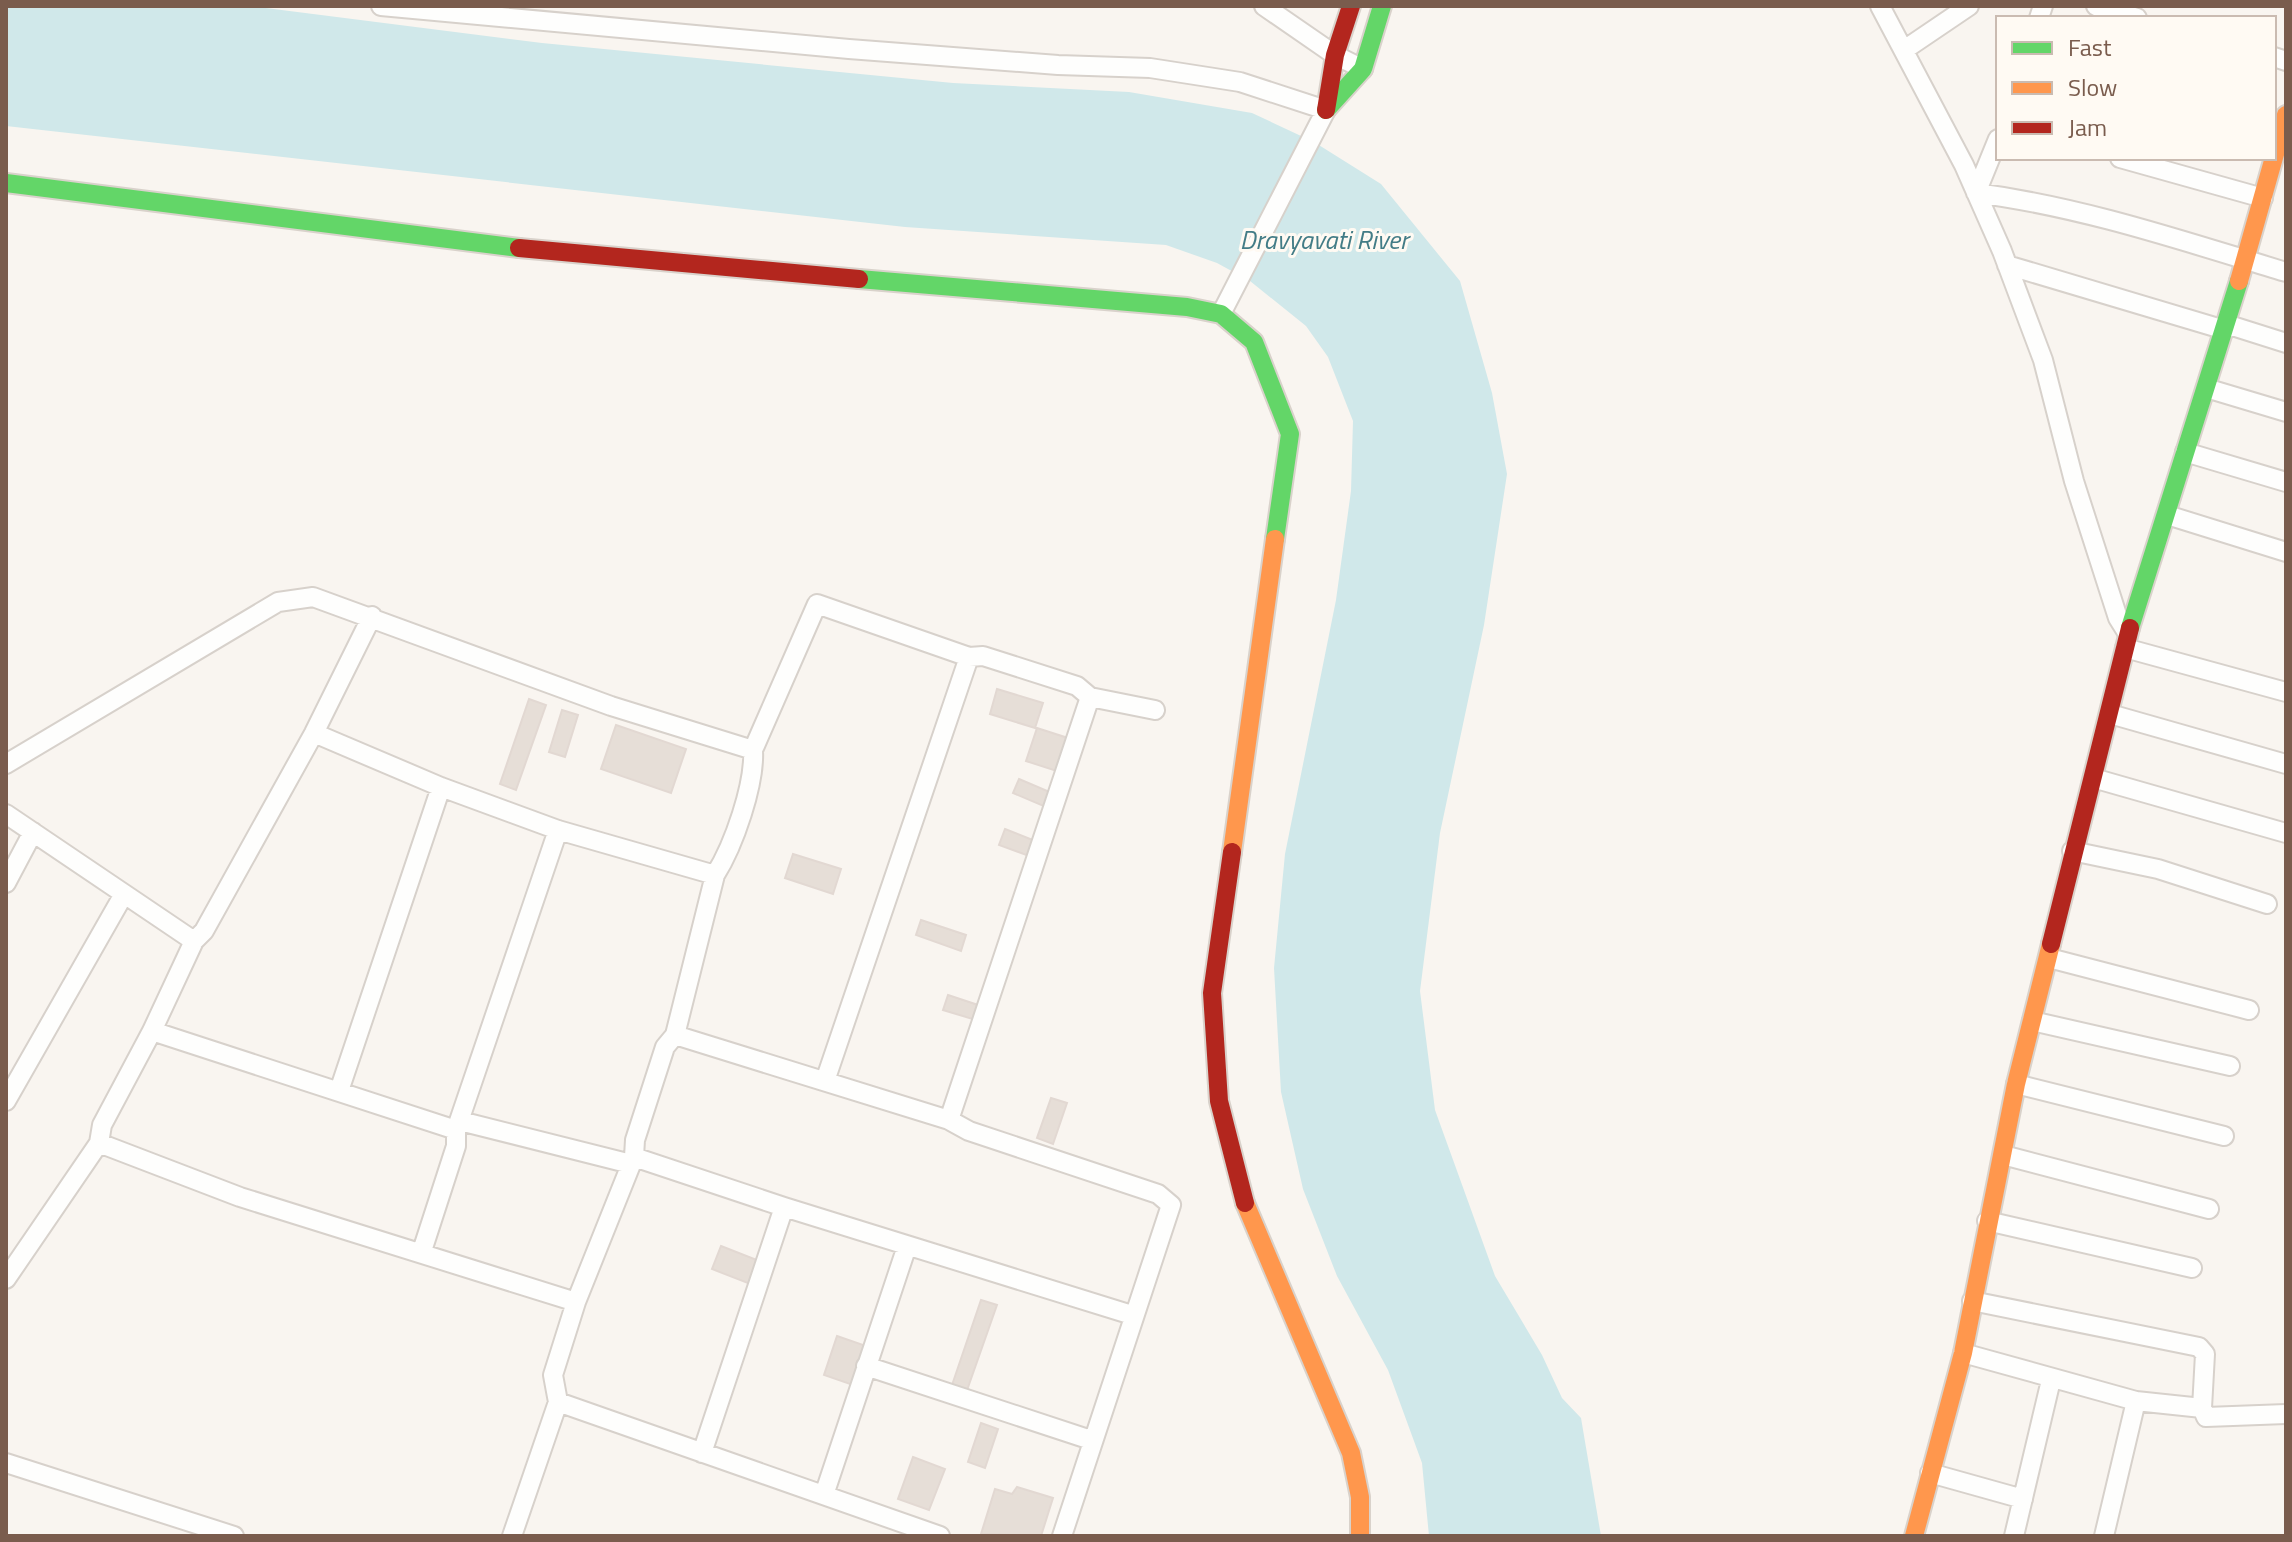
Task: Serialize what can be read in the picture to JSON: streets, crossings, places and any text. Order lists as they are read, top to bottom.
{
  "water": ["Dravyavati River"],
  "legend": ["Fast", "Slow", "Jam"]
}
